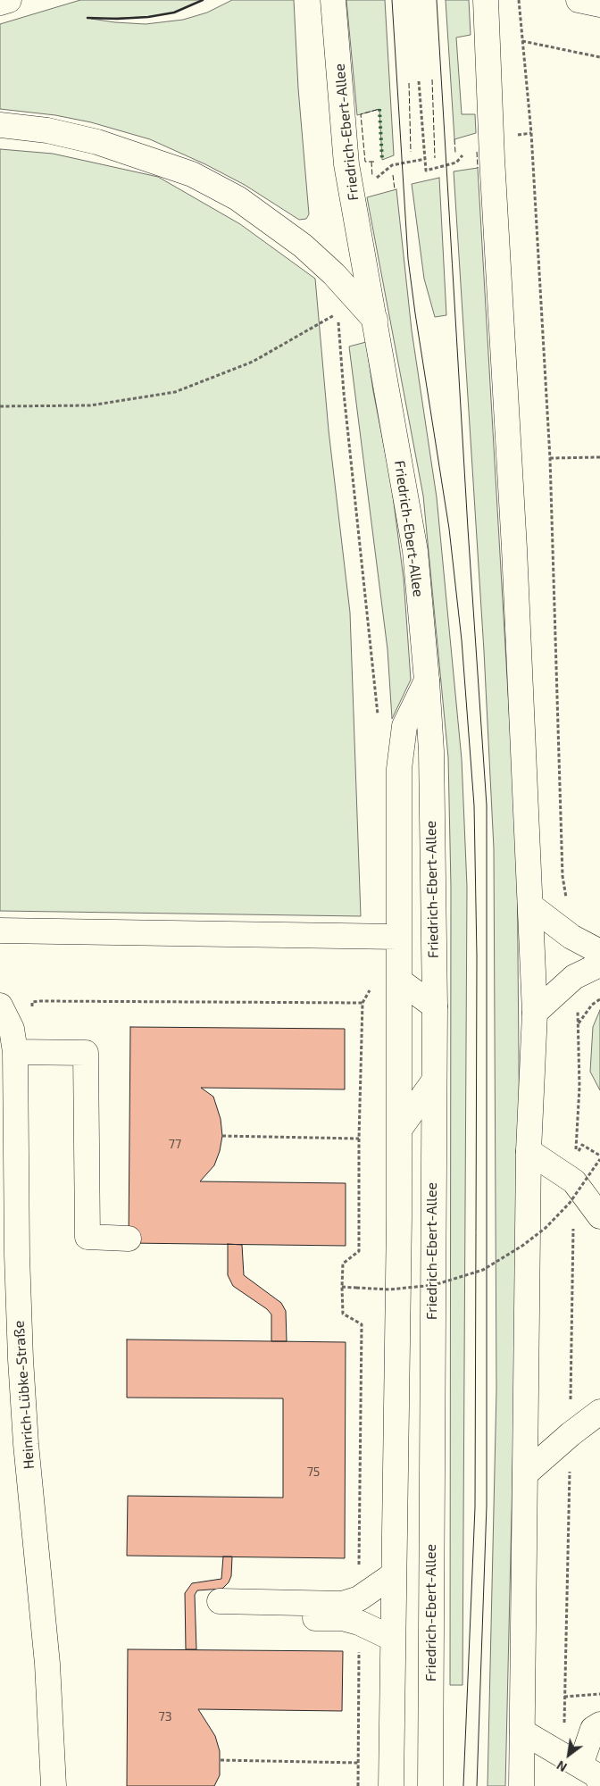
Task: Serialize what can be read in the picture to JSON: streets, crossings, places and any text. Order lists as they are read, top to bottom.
{
  "streets": {
    "main road": ["Friedrich-Ebert-Allee", "Heinrich-Lübke-Straße"]
  },
  "house_numbers": ["77", "75", "73"],
  "north": "bottom left"
}
